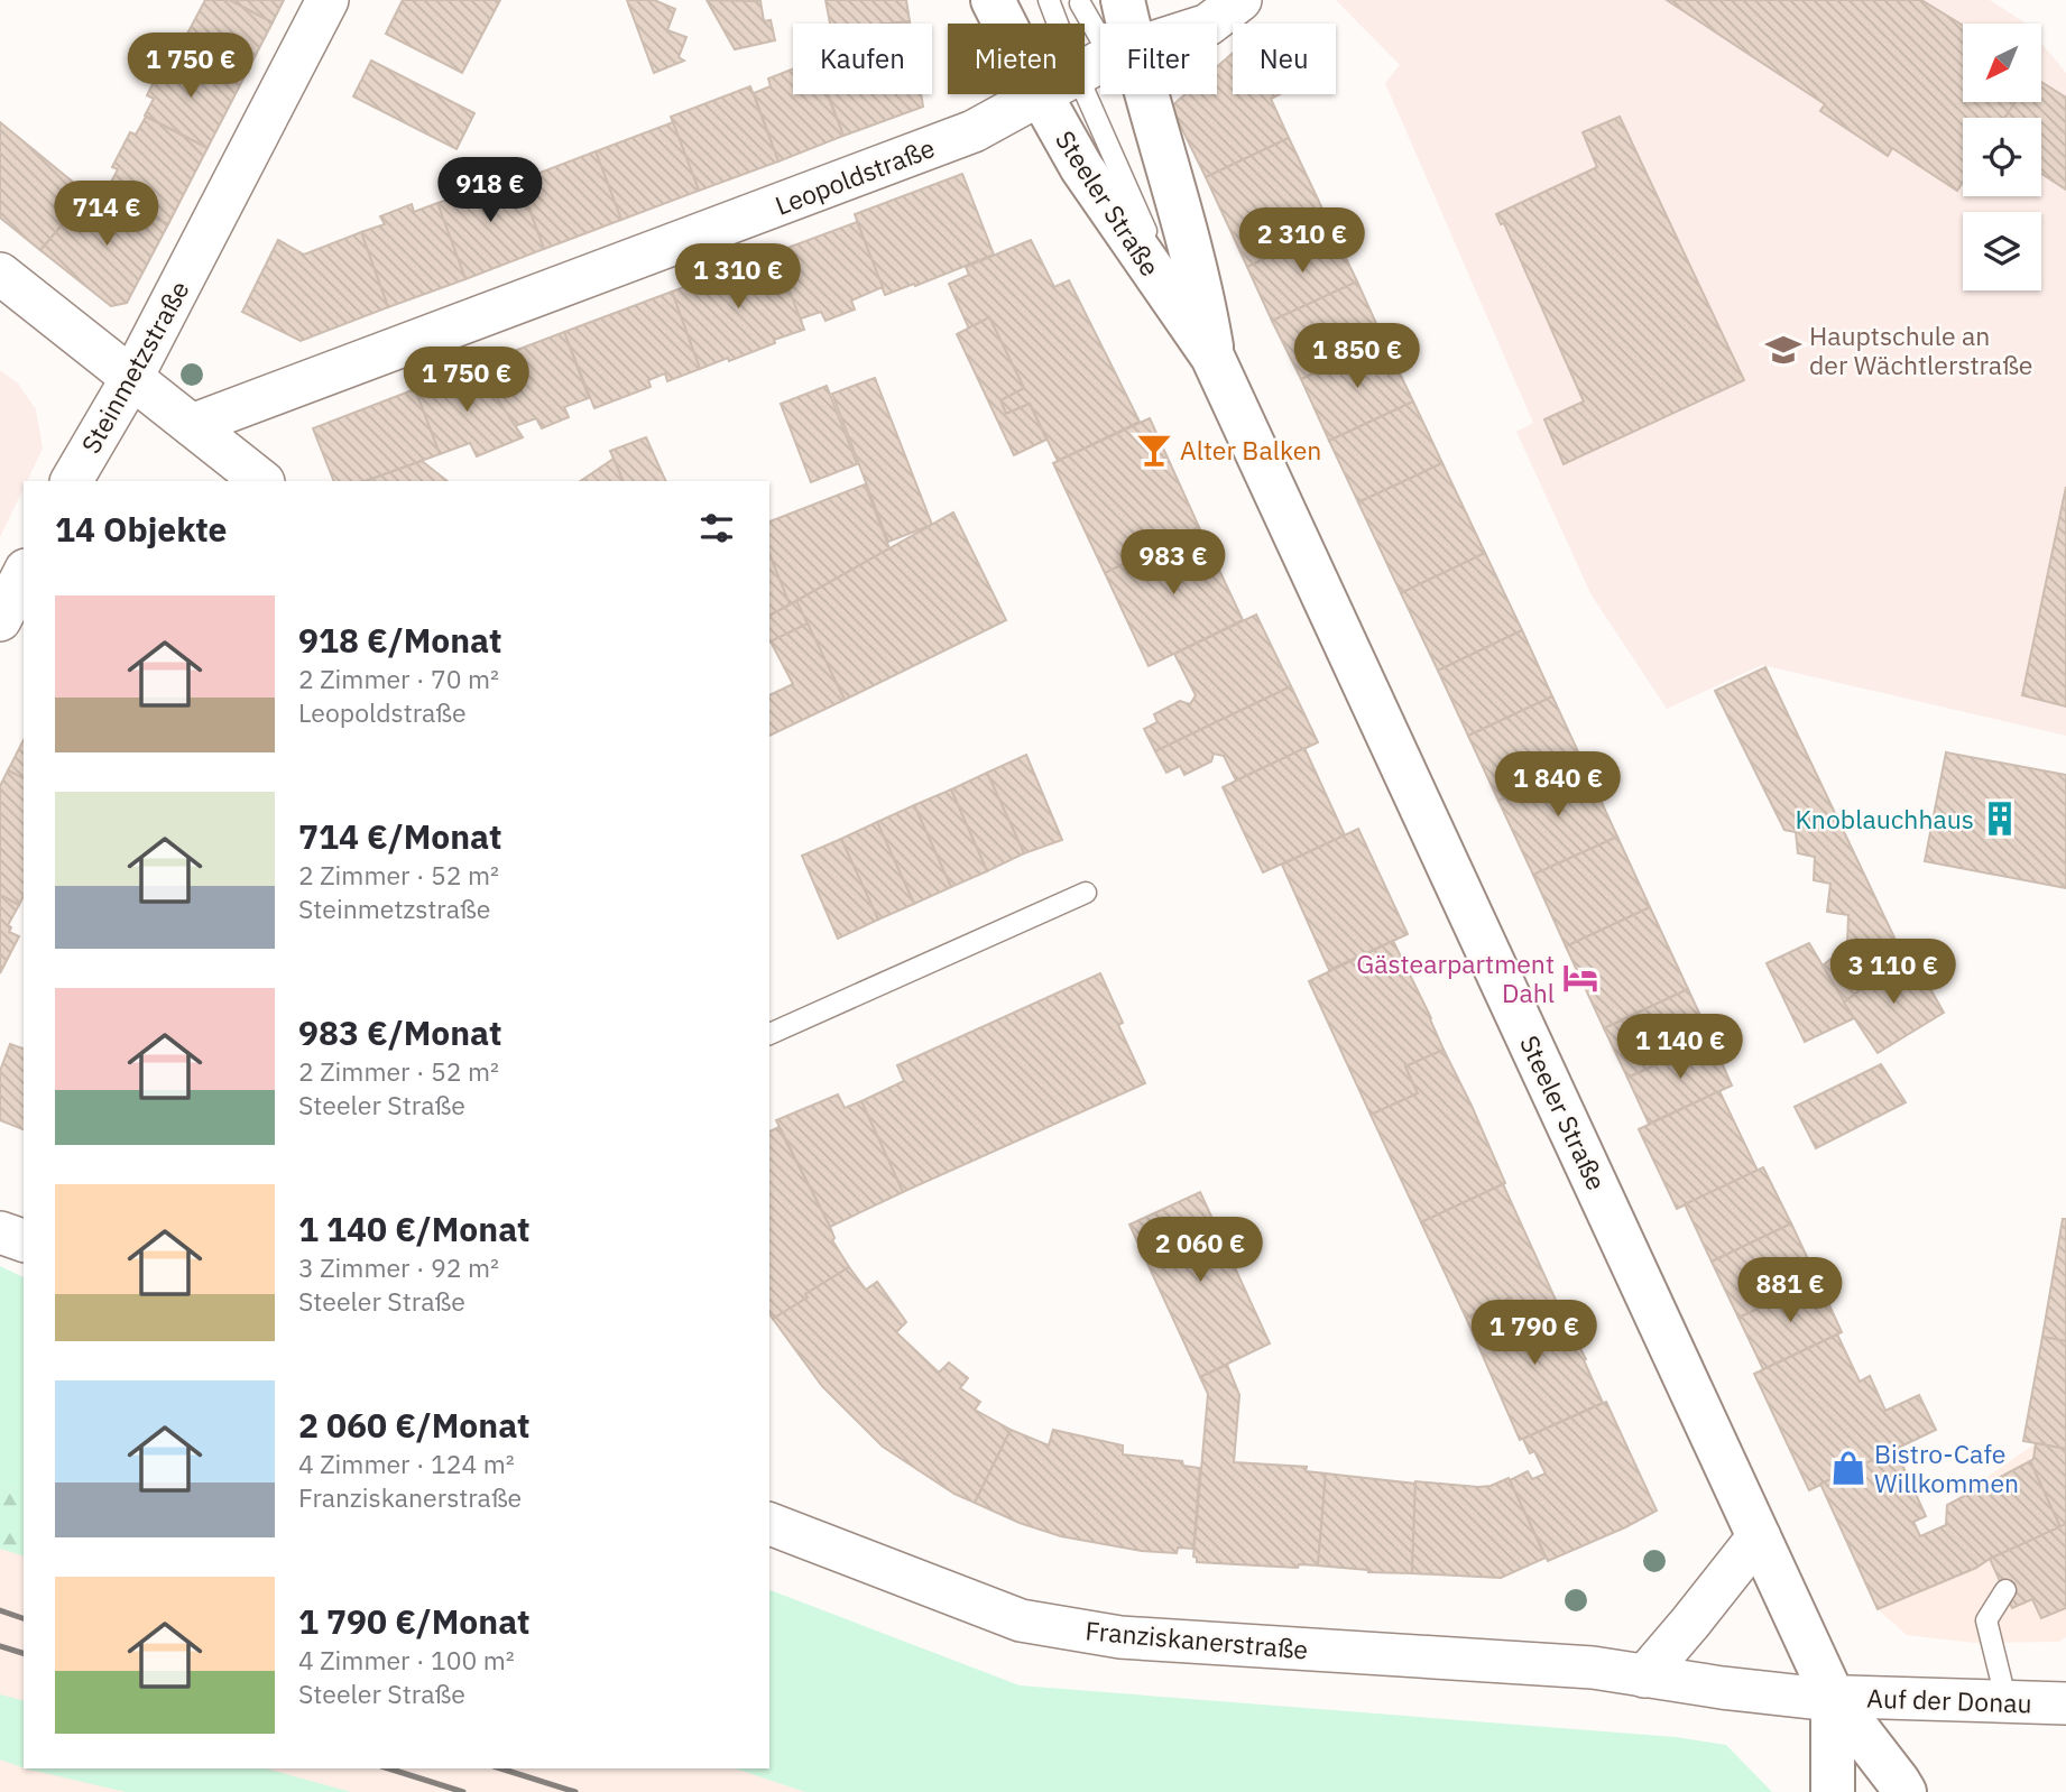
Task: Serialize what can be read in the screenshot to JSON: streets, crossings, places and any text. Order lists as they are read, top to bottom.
{
  "streets": {
    "main road": ["Steeler Straße"],
    "street": [
      "Leopoldstraße",
      "Steinmetzstraße",
      "Franziskanerstraße",
      "Auf der Donau"
    ]
  },
  "crossings": [
    ["Leopoldstraße", "Steeler Straße"],
    ["Steeler Straße", "Franziskanerstraße"],
    ["Steeler Straße", "Auf der Donau"],
    ["Franziskanerstraße", "Auf der Donau"]
  ],
  "places": {
    "school or university": ["Hauptschule an der Wächtlerstraße"],
    "bar": ["Alter Balken"],
    "building": ["Knoblauchhaus"],
    "hotel": ["Gästearpartment Dahl"],
    "shop": ["Bistro-Cafe Willkommen"]
  },
  "north": "bottom left",
  "page": {
    "chip": [
      "Kaufen",
      "Mieten",
      "Filter",
      "Neu"
    ],
    "price": [
      "1 750 €",
      "918 €",
      "714 €",
      "2 310 €",
      "1 310 €",
      "1 850 €",
      "1 750 €",
      "983 €",
      "1 840 €",
      "3 110 €",
      "1 140 €",
      "2 060 €",
      "881 €",
      "1 790 €"
    ],
    "heading": "14 Objekte",
    "list": [
      {
        "name": "918 €/Monat",
        "note": "2 Zimmer · 70 m² · Leopoldstraße"
      },
      {
        "name": "714 €/Monat",
        "note": "2 Zimmer · 52 m² · Steinmetzstraße"
      },
      {
        "name": "983 €/Monat",
        "note": "2 Zimmer · 52 m² · Steeler Straße"
      },
      {
        "name": "1 140 €/Monat",
        "note": "3 Zimmer · 92 m² · Steeler Straße"
      },
      {
        "name": "2 060 €/Monat",
        "note": "4 Zimmer · 124 m² · Franziskanerstraße"
      },
      {
        "name": "1 790 €/Monat",
        "note": "4 Zimmer · 100 m² · Steeler Straße"
      }
    ]
  }
}
